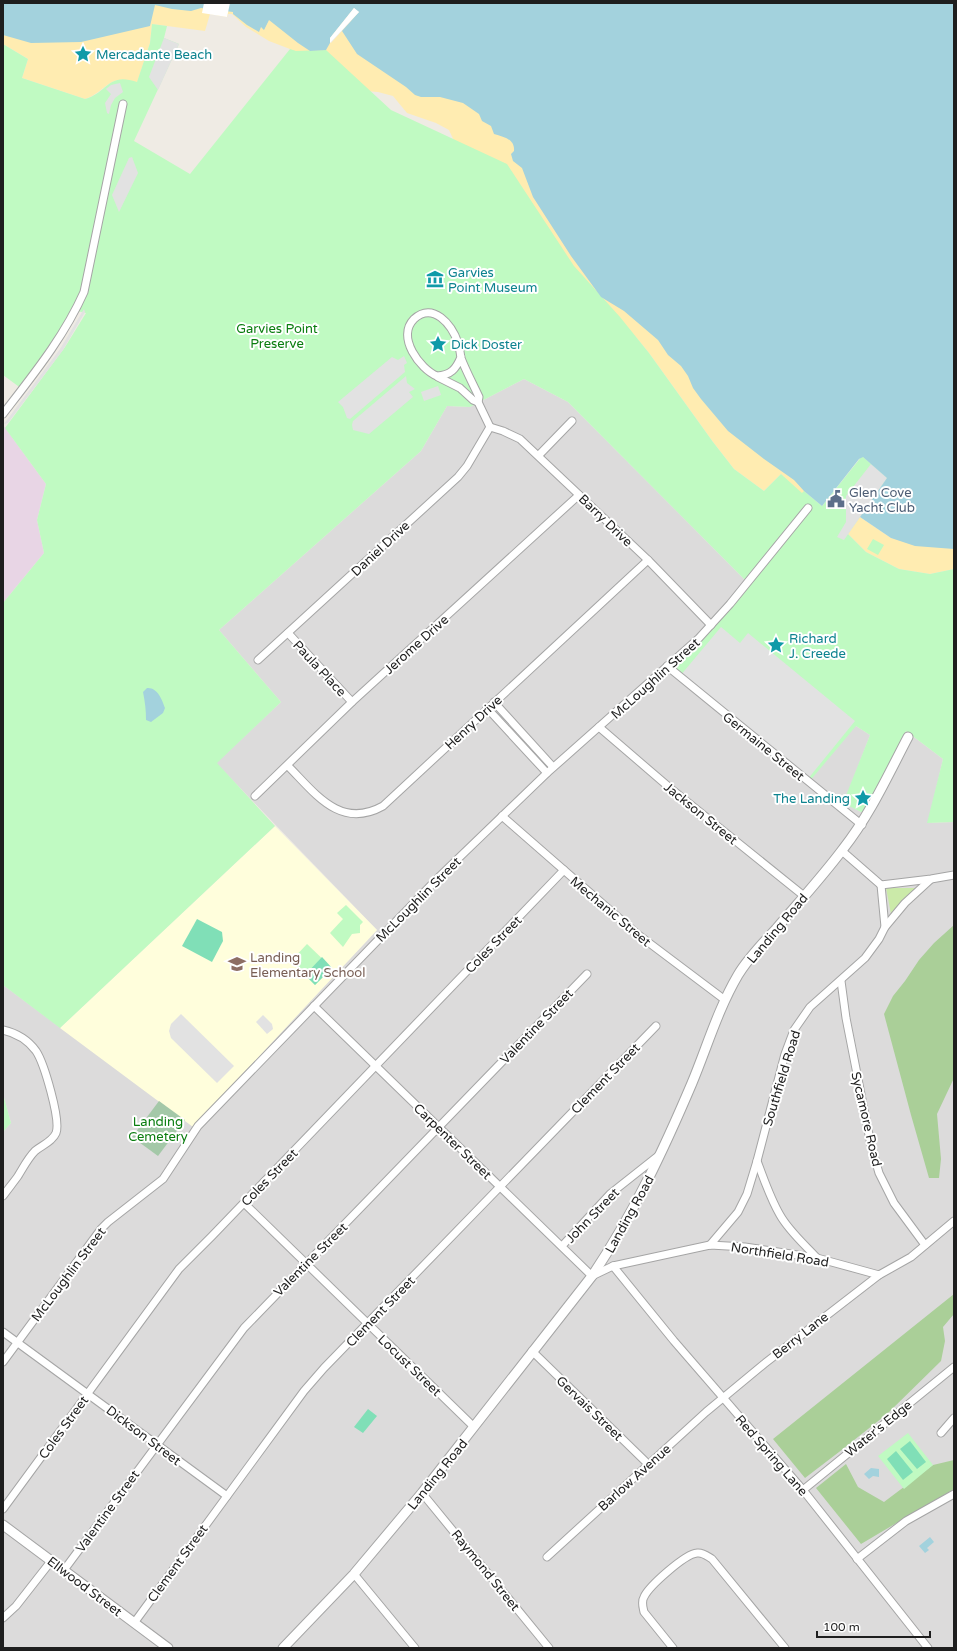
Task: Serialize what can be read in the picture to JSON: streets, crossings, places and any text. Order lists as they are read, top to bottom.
{
  "streets": {
    "street": [
      "Barry Drive",
      "Daniel Drive",
      "Jerome Drive",
      "Paula Place",
      "McLoughlin Street",
      "Henry Drive",
      "Germaine Street",
      "Jackson Street",
      "Mechanic Street",
      "Landing Road",
      "Coles Street",
      "Valentine Street",
      "Clement Street",
      "Southfield Road",
      "Sycamore Road",
      "Carpenter Street",
      "John Street",
      "Northfield Road",
      "Berry Lane",
      "Locust Street",
      "Gervais Street",
      "Water's Edge",
      "Dickson Street",
      "Red Spring Lane",
      "Barlow Avenue",
      "Raymond Street",
      "Ellwood Street"
    ]
  },
  "crossings": [
    ["Barry Drive", "Daniel Drive"],
    ["Barry Drive", "Jerome Drive"],
    ["Barry Drive", "McLoughlin Street"],
    ["Barry Drive", "Henry Drive"],
    ["Daniel Drive", "Paula Place"],
    ["Jerome Drive", "Paula Place"],
    ["Jerome Drive", "Henry Drive"],
    ["McLoughlin Street", "Germaine Street"],
    ["McLoughlin Street", "Jackson Street"],
    ["McLoughlin Street", "Mechanic Street"],
    ["McLoughlin Street", "Carpenter Street"],
    ["McLoughlin Street", "Dickson Street"],
    ["Germaine Street", "Landing Road"],
    ["Jackson Street", "Landing Road"],
    ["Mechanic Street", "Landing Road"],
    ["Mechanic Street", "Coles Street"],
    ["Landing Road", "Carpenter Street"],
    ["Landing Road", "John Street"],
    ["Landing Road", "Northfield Road"],
    ["Landing Road", "Locust Street"],
    ["Landing Road", "Gervais Street"],
    ["Landing Road", "Raymond Street"],
    ["Coles Street", "Carpenter Street"],
    ["Coles Street", "Locust Street"],
    ["Coles Street", "Dickson Street"],
    ["Valentine Street", "Carpenter Street"],
    ["Valentine Street", "Locust Street"],
    ["Valentine Street", "Dickson Street"],
    ["Valentine Street", "Ellwood Street"],
    ["Clement Street", "Carpenter Street"],
    ["Clement Street", "Locust Street"],
    ["Clement Street", "Dickson Street"],
    ["Clement Street", "Ellwood Street"],
    ["Southfield Road", "Sycamore Road"],
    ["Southfield Road", "Northfield Road"],
    ["Carpenter Street", "John Street"],
    ["Carpenter Street", "Northfield Road"],
    ["Northfield Road", "Berry Lane"],
    ["Northfield Road", "Red Spring Lane"],
    ["Berry Lane", "Red Spring Lane"],
    ["Berry Lane", "Barlow Avenue"],
    ["Gervais Street", "Barlow Avenue"],
    ["Water's Edge", "Red Spring Lane"],
    ["Red Spring Lane", "Barlow Avenue"]
  ],
  "parks": ["Garvies Point Preserve", "Landing Cemetery"],
  "places": {
    "place": [
      "Mercadante Beach",
      "Dick Doster",
      "Richard J. Creede",
      "The Landing"
    ],
    "museum": ["Garvies Point Museum"],
    "public building": ["Glen Cove Yacht Club"],
    "school or university": ["Landing Elementary School"]
  },
  "scale_bar": "100 m"
}
